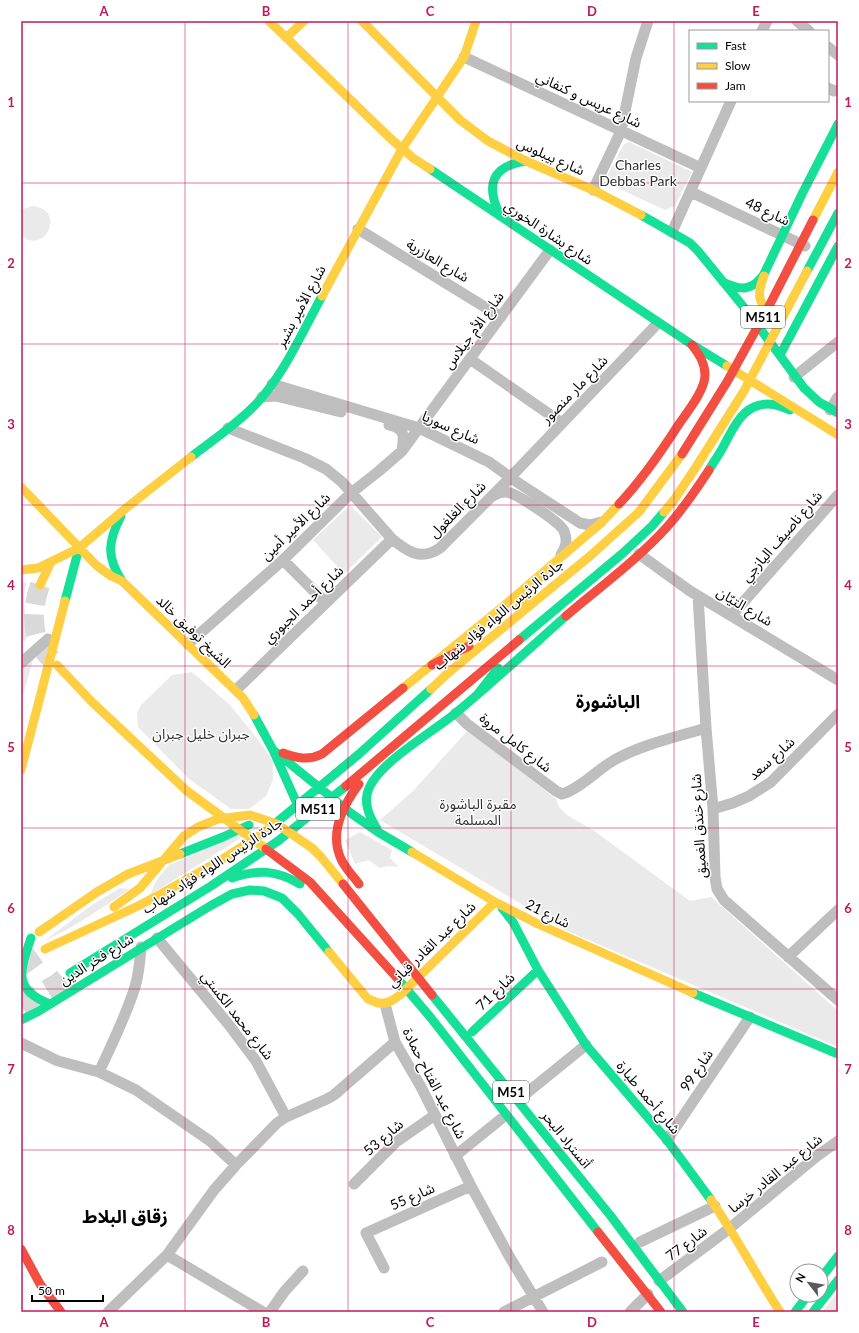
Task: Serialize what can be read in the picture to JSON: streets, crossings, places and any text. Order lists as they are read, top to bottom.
{
  "streets": {
    "main road": [
      "شارع بيبلوس",
      "شارع بشارة الخوري",
      "شارع الأمير بشير",
      "M511",
      "جادة الرئيس اللواء فؤاد شهاب",
      "الشيخ توفيق خالد",
      "شارع 21",
      "شارع عبد القادر قباني",
      "شارع فخر الدين",
      "شارع 71",
      "M51",
      "شارع أحمد طبارة",
      "أتستراد البحر"
    ],
    "street": [
      "شارع عريس و كنفاني",
      "شارع 48",
      "شارع العازرية",
      "شارع الأم جيلاس",
      "شارع مار منصور",
      "شارع سوريا",
      "شارع الغلغول",
      "شارع الأمير أمين",
      "شارع ناصيف اليازجي",
      "شارع أحمد الجبوري",
      "شارع التيّان",
      "شارع كامل مروة",
      "شارع سعد",
      "شارع خندق الغميق",
      "شارع محمد الكستي",
      "شارع 99",
      "شارع عبد الفتاح حمادة",
      "شارع 53",
      "شارع عبد القادر خرسا",
      "شارع 55",
      "شارع 77"
    ]
  },
  "crossings": [
    ["شارع عريس و كنفاني", "شارع الأمير بشير"],
    ["شارع بيبلوس", "شارع الأمير بشير"],
    ["شارع بشارة الخوري", "شارع الأمير بشير"],
    ["شارع بشارة الخوري", "شارع الأم جيلاس"],
    ["شارع بشارة الخوري", "شارع مار منصور"],
    ["شارع العازرية", "شارع الأمير بشير"],
    ["شارع العازرية", "شارع الأم جيلاس"],
    ["شارع الأمير بشير", "شارع سوريا"],
    ["شارع الأمير بشير", "شارع الغلغول"],
    ["شارع الأمير بشير", "الشيخ توفيق خالد"],
    ["شارع الأم جيلاس", "شارع سوريا"],
    ["شارع الأم جيلاس", "شارع الأمير أمين"],
    ["شارع مار منصور", "شارع سوريا"],
    ["شارع مار منصور", "شارع الغلغول"],
    ["شارع سوريا", "شارع الغلغول"],
    ["شارع سوريا", "شارع الأمير أمين"],
    ["شارع الغلغول", "شارع الأمير أمين"],
    ["شارع الغلغول", "شارع أحمد الجبوري"],
    ["شارع الأمير أمين", "الشيخ توفيق خالد"],
    ["شارع ناصيف اليازجي", "شارع التيّان"],
    ["شارع أحمد الجبوري", "الشيخ توفيق خالد"],
    ["شارع التيّان", "شارع خندق الغميق"],
    ["جادة الرئيس اللواء فؤاد شهاب", "الشيخ توفيق خالد"],
    ["جادة الرئيس اللواء فؤاد شهاب", "M51"],
    ["الشيخ توفيق خالد", "شارع 21"],
    ["الشيخ توفيق خالد", "M51"],
    ["شارع كامل مروة", "شارع خندق الغميق"],
    ["شارع سعد", "شارع خندق الغميق"],
    ["شارع 21", "شارع عبد القادر قباني"],
    ["شارع 21", "شارع 99"],
    ["شارع 21", "شارع أحمد طبارة"],
    ["شارع عبد القادر قباني", "شارع فخر الدين"],
    ["شارع عبد القادر قباني", "شارع عبد الفتاح حمادة"],
    ["شارع عبد القادر قباني", "شارع أحمد طبارة"],
    ["شارع فخر الدين", "شارع محمد الكستي"],
    ["شارع فخر الدين", "شارع عبد الفتاح حمادة"],
    ["شارع 71", "شارع أحمد طبارة"],
    ["شارع 99", "شارع أحمد طبارة"],
    ["شارع عبد الفتاح حمادة", "شارع 53"],
    ["شارع عبد الفتاح حمادة", "شارع 55"],
    ["M51", "أتستراد البحر"],
    ["شارع أحمد طبارة", "شارع عبد القادر خرسا"],
    ["شارع أحمد طبارة", "شارع 77"],
    ["أتستراد البحر", "شارع 77"],
    ["شارع عبد القادر خرسا", "شارع 77"]
  ],
  "districts": ["الباشورة", "زقاق البلاط"],
  "parks": ["Charles Debbas Park", "جبران خليل جبران", "مقبرة الباشورة المسلمة"],
  "legend": ["Fast", "Slow", "Jam"],
  "scale_bar": "50 m",
  "north": "top left",
  "grid": {
    "columns": [
      "A",
      "B",
      "C",
      "D",
      "E"
    ],
    "rows": [
      "1",
      "2",
      "3",
      "4",
      "5",
      "6",
      "7",
      "8"
    ]
  }
}
